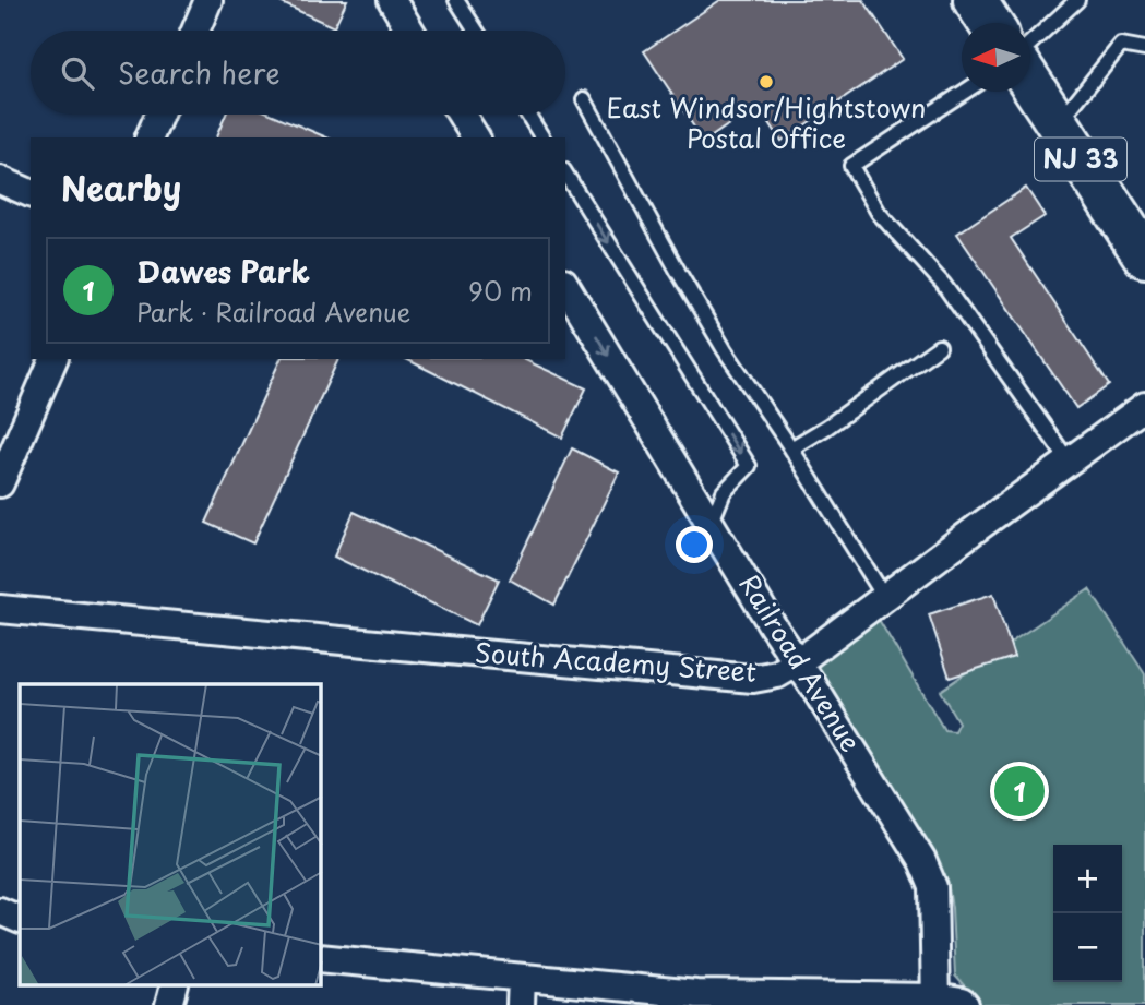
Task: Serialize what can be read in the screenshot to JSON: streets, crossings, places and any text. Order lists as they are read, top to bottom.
{
  "streets": {
    "main road": ["NJ 33"],
    "street": ["South Academy Street", "Railroad Avenue"]
  },
  "crossings": [
    ["South Academy Street", "Railroad Avenue"]
  ],
  "places": ["East Windsor/Hightstown Postal Office"],
  "north": "left",
  "page": {
    "search": "Search here",
    "heading": "Nearby",
    "list": [
      {
        "mark": "1",
        "name": "Dawes Park",
        "note": "Park · Railroad Avenue",
        "value": "90 m"
      }
    ],
    "pins": "1",
    "map_buttons": ["+", "−"]
  }
}
